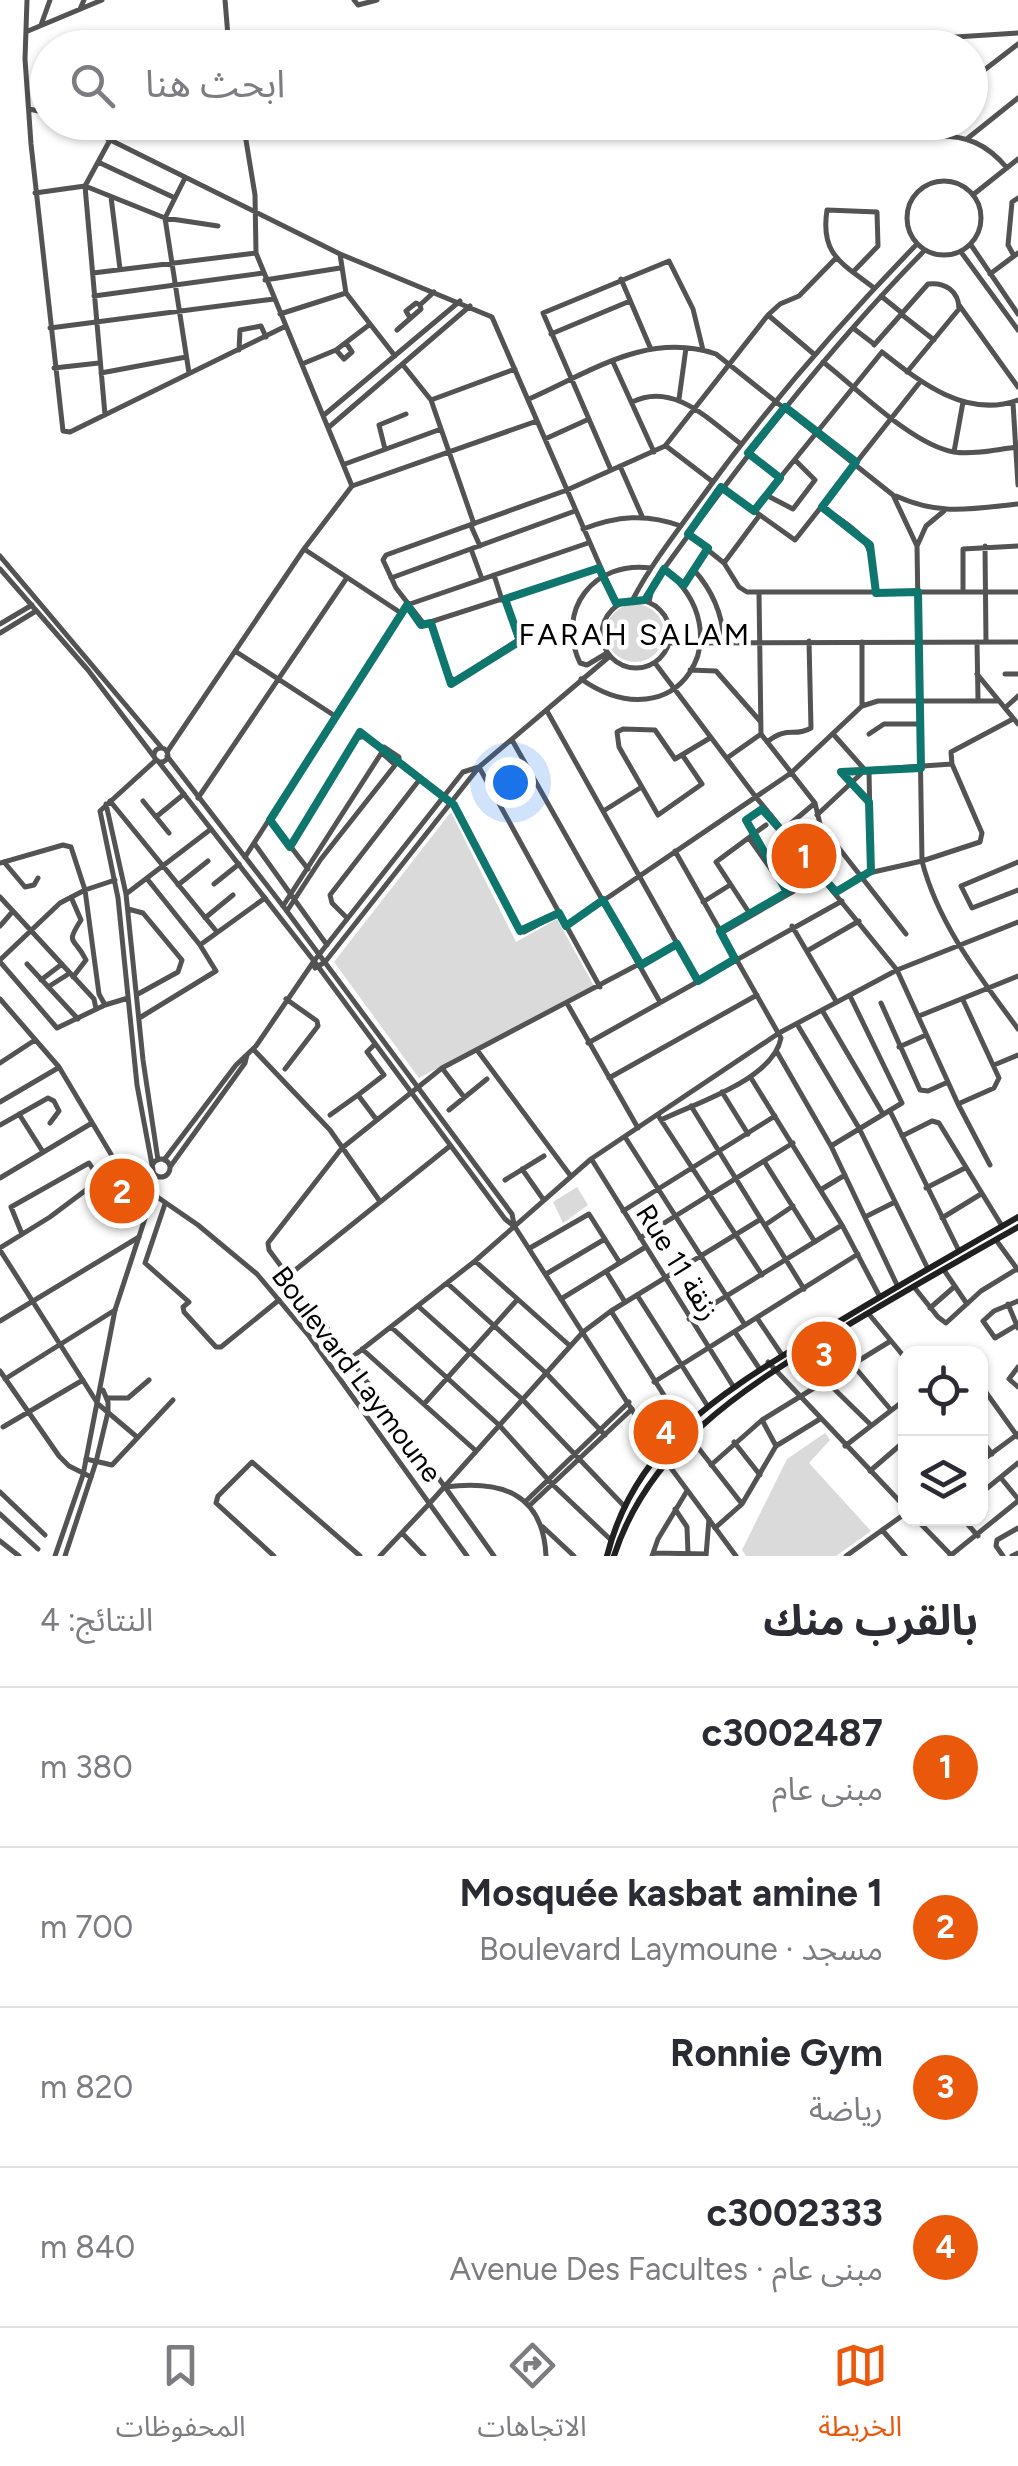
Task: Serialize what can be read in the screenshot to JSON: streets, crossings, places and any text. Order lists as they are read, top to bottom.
{
  "streets": {
    "street": ["Rue 11 زنقة", "Boulevard Laymoune"]
  },
  "districts": ["FARAH SALAM"],
  "page": {
    "search": "ابحث هنا",
    "pins": [
      "1",
      "2",
      "3",
      "4"
    ],
    "heading": ["بالقرب منك", "النتائج: 4"],
    "list": [
      {
        "mark": "1",
        "name": "c3002487",
        "note": "مبنى عام",
        "value": "380 m"
      },
      {
        "mark": "2",
        "name": "Mosquée kasbat amine 1",
        "note": "مسجد · Boulevard Laymoune",
        "value": "700 m"
      },
      {
        "mark": "3",
        "name": "Ronnie Gym",
        "note": "رياضة",
        "value": "820 m"
      },
      {
        "mark": "4",
        "name": "c3002333",
        "note": "مبنى عام · Avenue Des Facultes",
        "value": "840 m"
      }
    ],
    "nav": ["الخريطة", "الاتجاهات", "المحفوظات"]
  }
}
